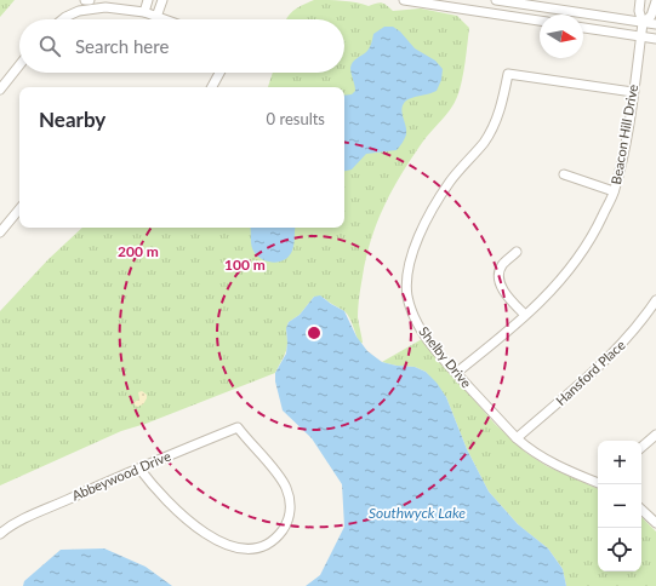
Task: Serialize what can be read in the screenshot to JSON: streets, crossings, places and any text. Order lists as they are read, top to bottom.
{
  "streets": {
    "street": [
      "Beacon Hill Drive",
      "Shelby Drive",
      "Hansford Place",
      "Abbeywood Drive"
    ]
  },
  "crossings": [
    ["Beacon Hill Drive", "Shelby Drive"],
    ["Shelby Drive", "Hansford Place"]
  ],
  "water": ["Southwyck Lake"],
  "north": "right",
  "page": {
    "search": "Search here",
    "heading": ["Nearby", "0 results"],
    "map_buttons": ["+", "−"]
  },
  "rings": ["200 m", "100 m"]
}
